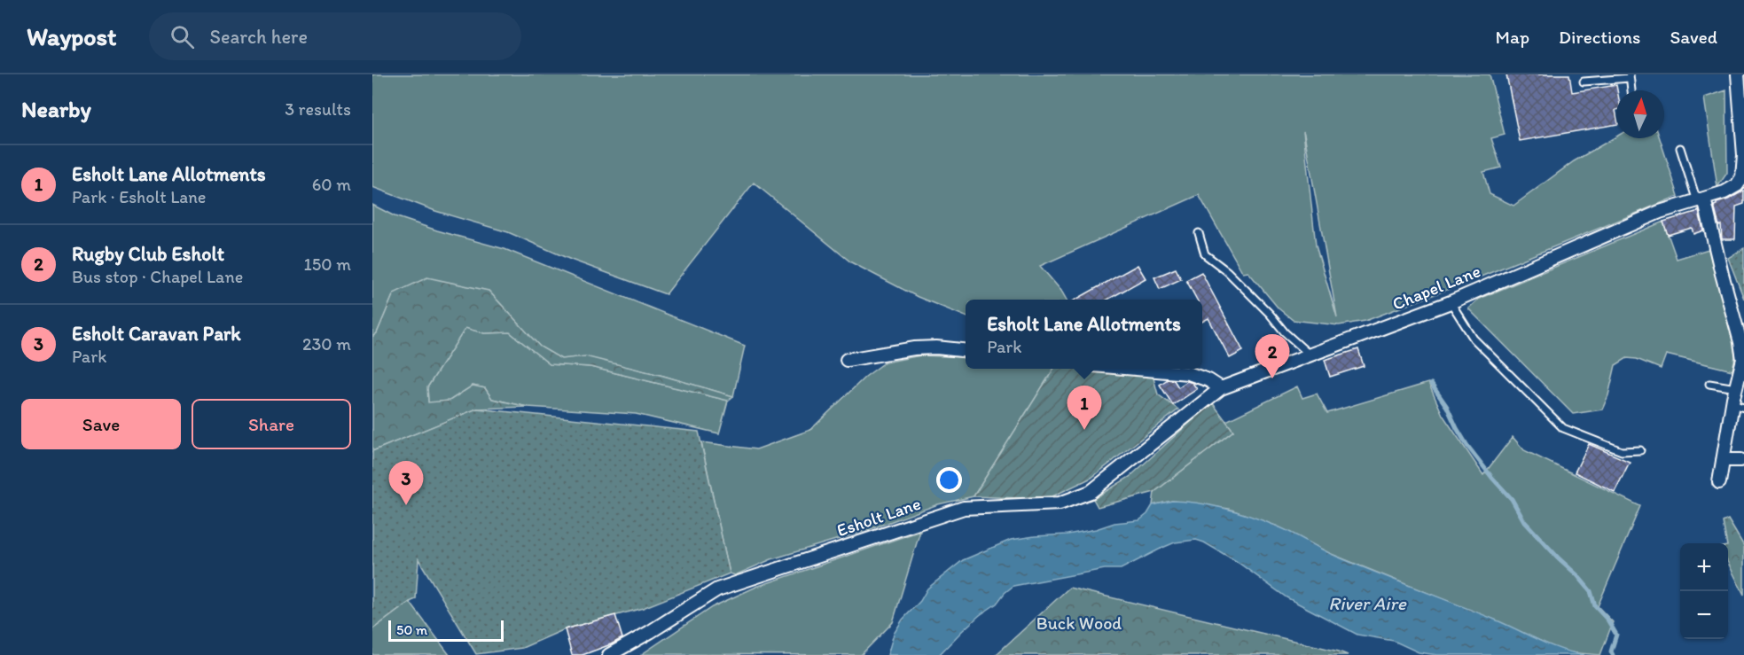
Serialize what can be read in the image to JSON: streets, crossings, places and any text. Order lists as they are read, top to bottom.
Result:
{
  "streets": {
    "street": ["Chapel Lane", "Esholt Lane"]
  },
  "crossings": [
    ["Chapel Lane", "Esholt Lane"]
  ],
  "water": ["River Aire"],
  "parks": ["Buck Wood"],
  "scale_bar": "50 m",
  "north": "top",
  "page": {
    "header": "Waypost",
    "search": "Search here",
    "nav": ["Map", "Directions", "Saved"],
    "heading": ["Nearby", "3 results"],
    "list": [
      {
        "mark": "1",
        "name": "Esholt Lane Allotments",
        "note": "Park · Esholt Lane",
        "value": "60 m"
      },
      {
        "mark": "2",
        "name": "Rugby Club Esholt",
        "note": "Bus stop · Chapel Lane",
        "value": "150 m"
      },
      {
        "mark": "3",
        "name": "Esholt Caravan Park",
        "note": "Park",
        "value": "230 m"
      }
    ],
    "popup": ["Esholt Lane Allotments", "Park"],
    "pins": ["2", "1", "3"],
    "buttons": ["Save", "Share"],
    "map_buttons": ["+", "−"],
    "scale": "50 m"
  }
}
